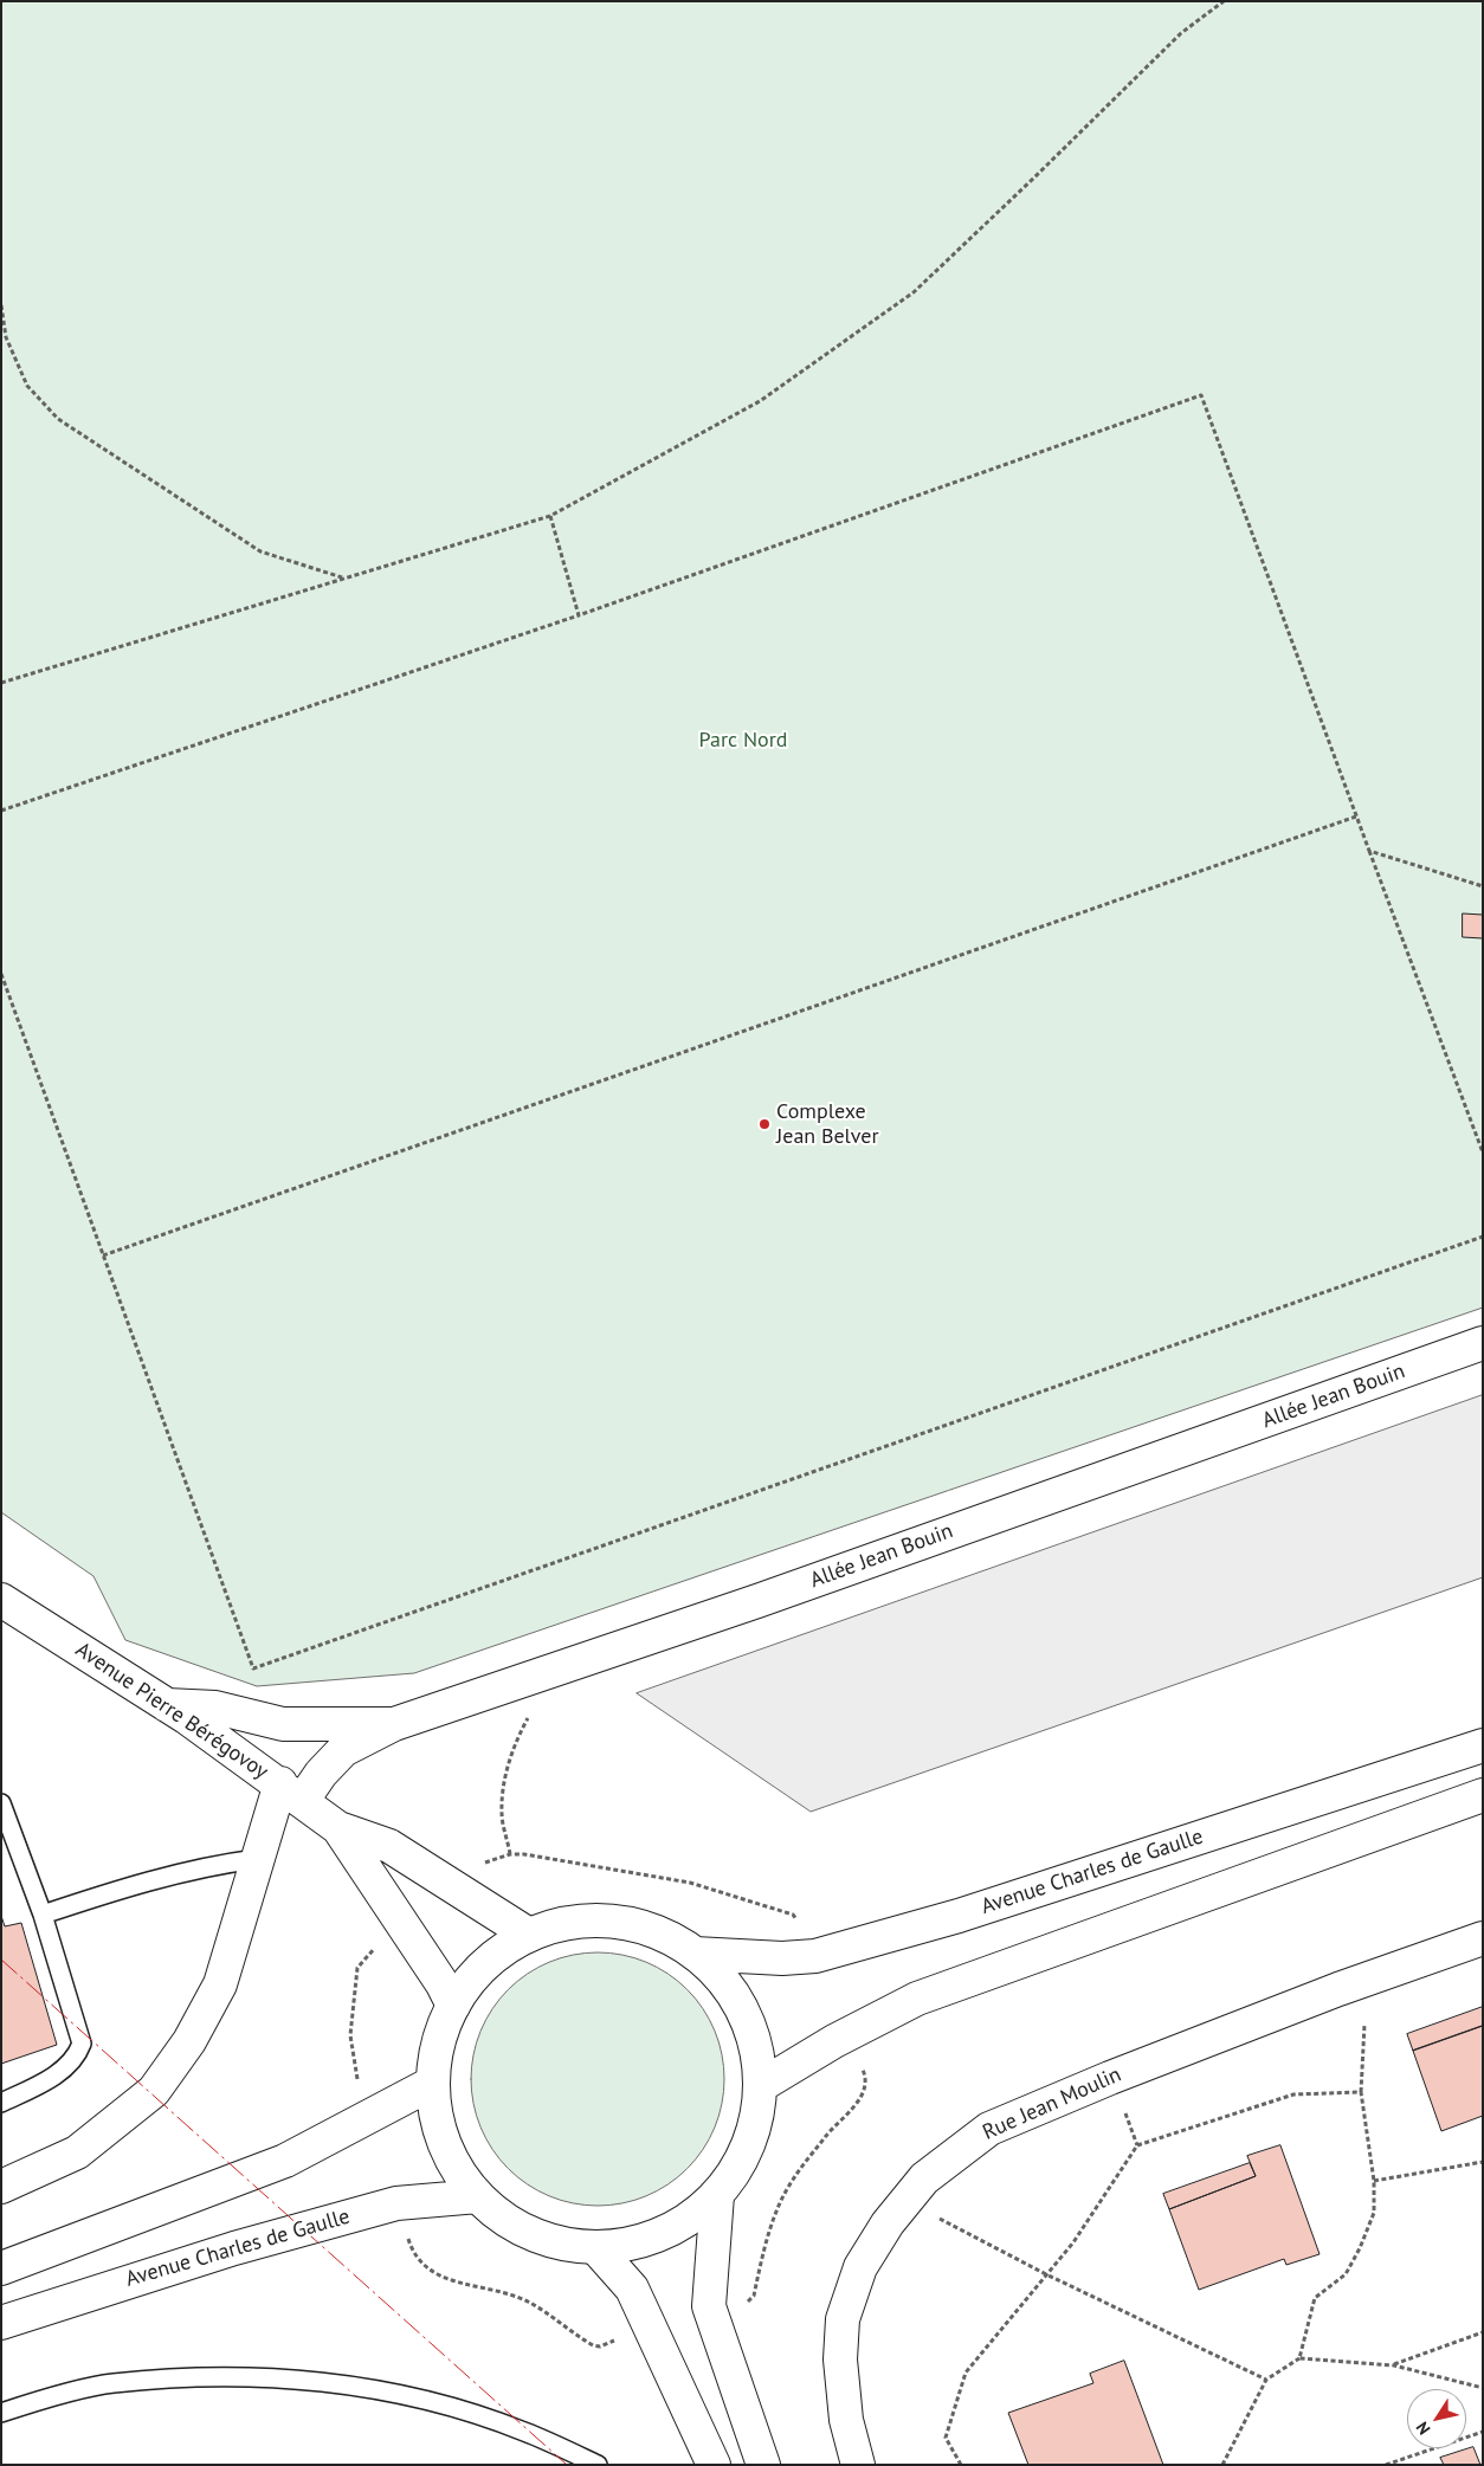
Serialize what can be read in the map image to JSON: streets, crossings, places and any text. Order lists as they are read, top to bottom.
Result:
{
  "streets": {
    "main road": [
      "Allée Jean Bouin",
      "Avenue Pierre Bérégovoy",
      "Avenue Charles de Gaulle",
      "Rue Jean Moulin"
    ]
  },
  "crossings": [
    ["Allée Jean Bouin", "Avenue Pierre Bérégovoy"]
  ],
  "parks": ["Parc Nord"],
  "places": ["Complexe Jean Belver"],
  "north": "bottom left"
}
